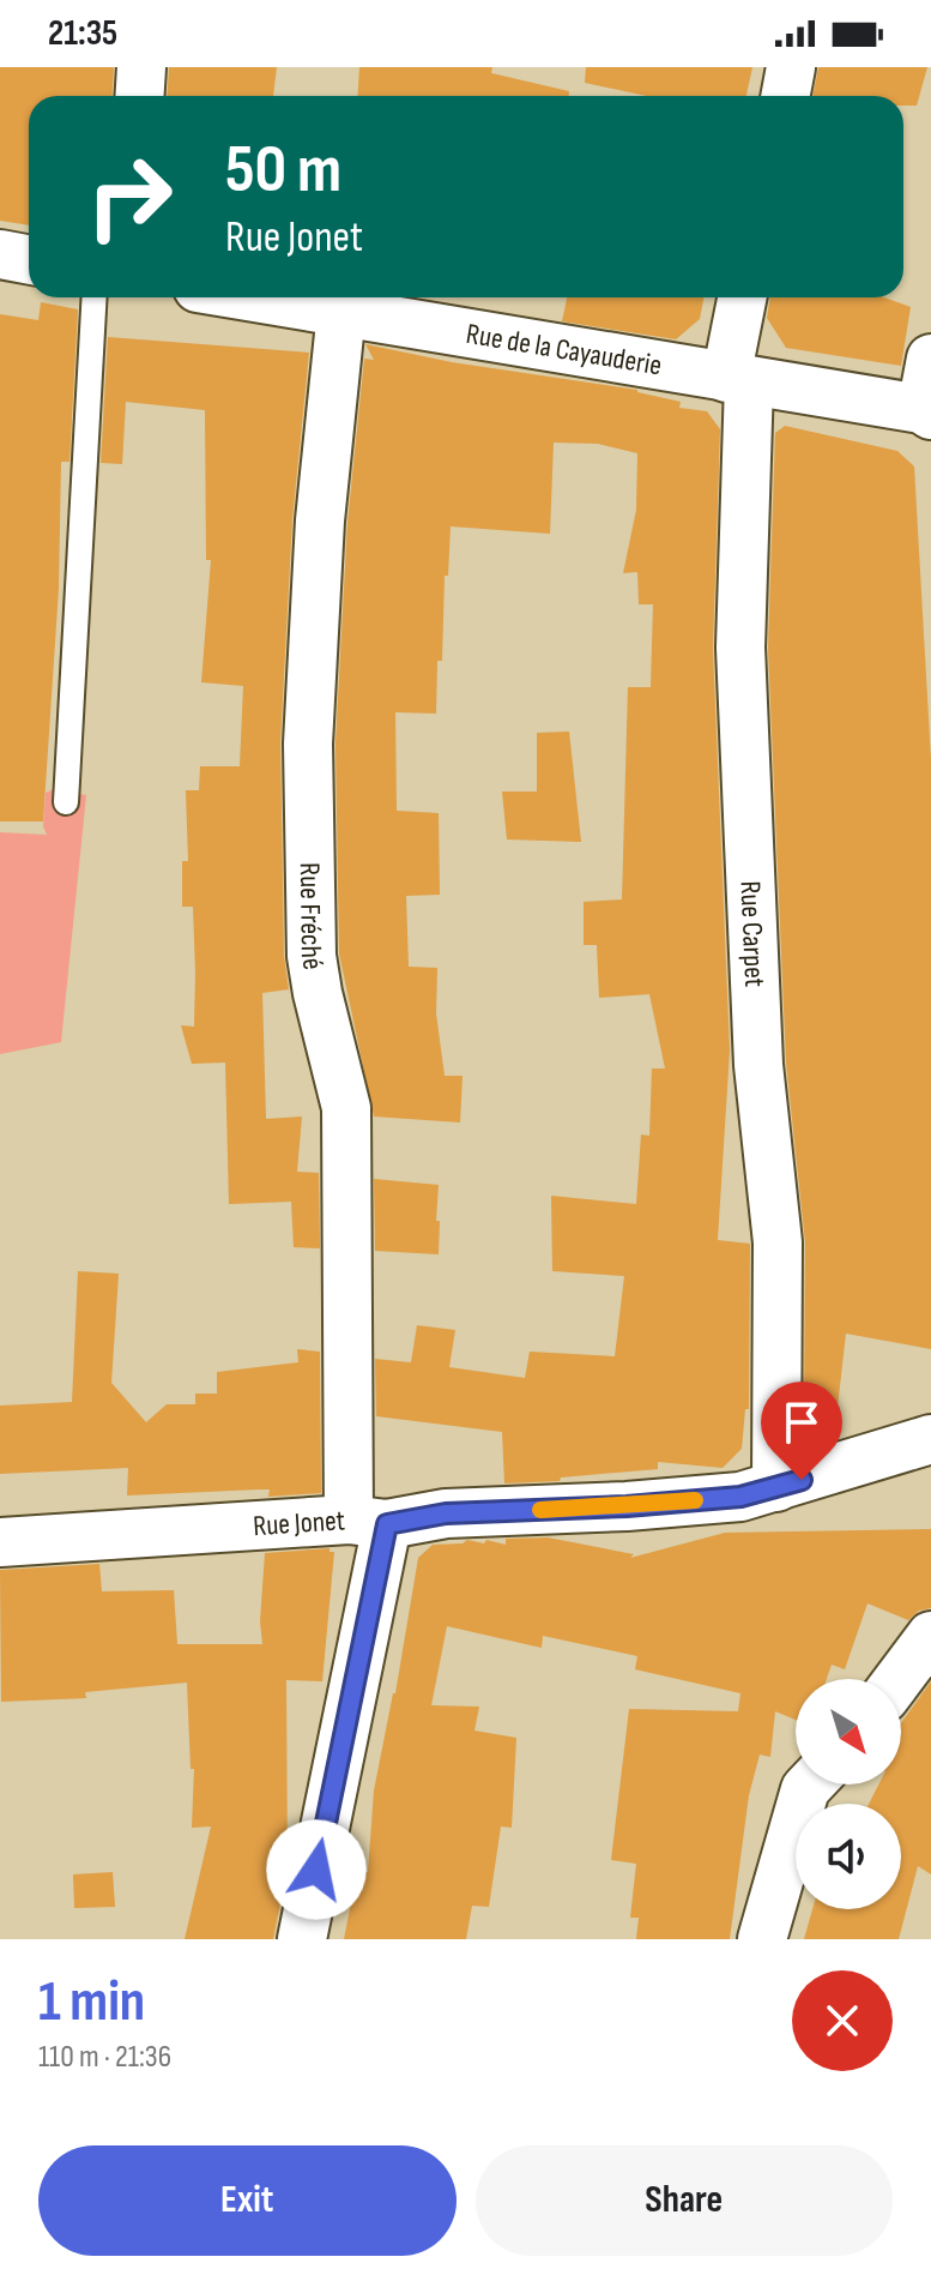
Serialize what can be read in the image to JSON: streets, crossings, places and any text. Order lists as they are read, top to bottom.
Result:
{
  "streets": {
    "street": [
      "Rue de la Cayauderie",
      "Rue Fréché",
      "Rue Carpet",
      "Rue Jonet"
    ]
  },
  "crossings": [
    ["Rue de la Cayauderie", "Rue Fréché"],
    ["Rue de la Cayauderie", "Rue Carpet"],
    ["Rue Fréché", "Rue Jonet"],
    ["Rue Carpet", "Rue Jonet"]
  ],
  "north": "bottom right",
  "page": {
    "status": "21:35",
    "turn": ["50 m", "Rue Jonet"],
    "heading": ["1 min", "110 m · 21:36"],
    "buttons": ["Exit", "Share"]
  }
}
